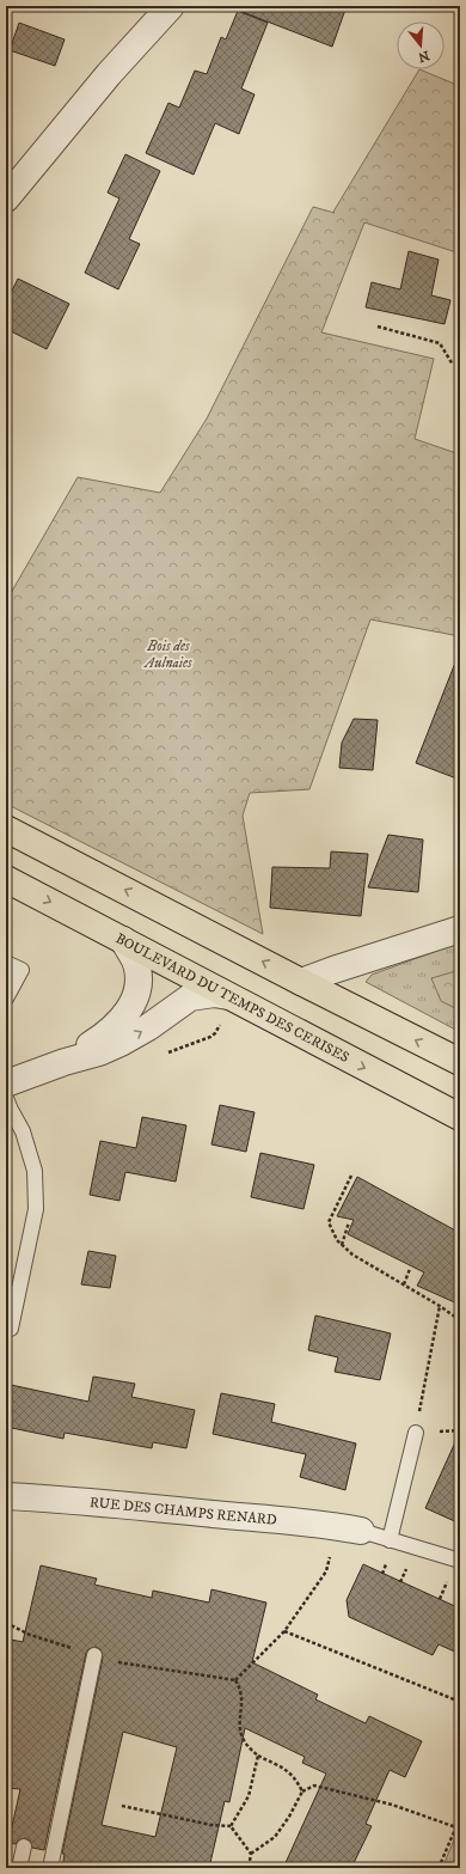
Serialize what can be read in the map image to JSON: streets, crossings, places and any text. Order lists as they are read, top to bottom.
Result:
{
  "streets": {
    "main road": ["BOULEVARD DU TEMPS DES CERISES"],
    "street": ["RUE DES CHAMPS RENARD"]
  },
  "parks": ["Bois des Aulnaies"],
  "north": "bottom"
}
